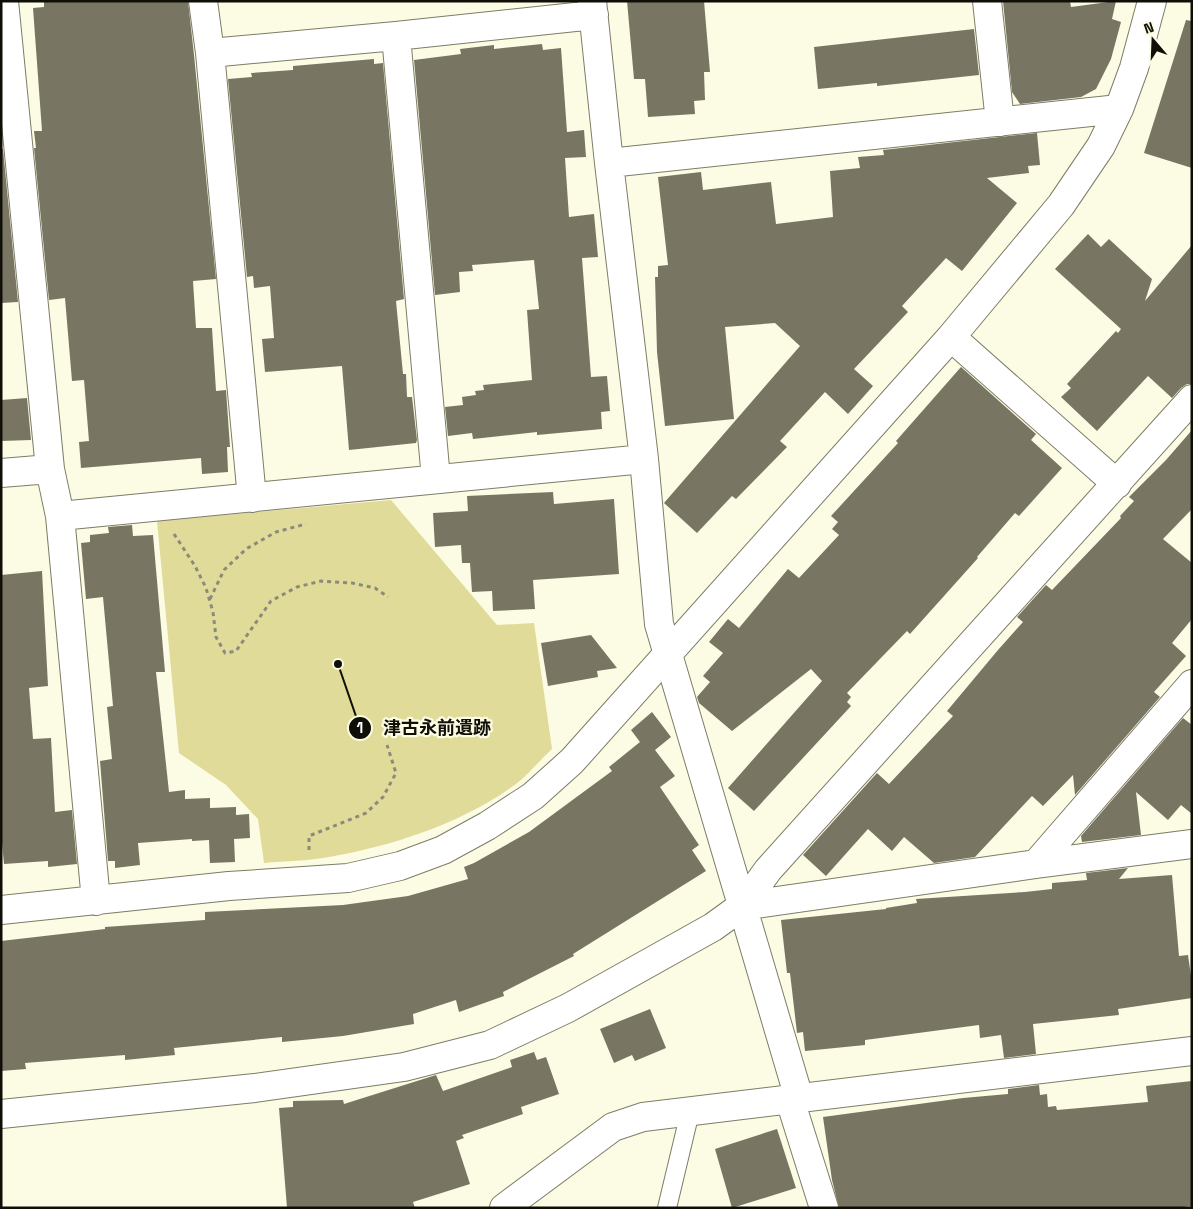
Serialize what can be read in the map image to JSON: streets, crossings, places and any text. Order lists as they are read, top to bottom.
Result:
{
  "places": ["津古永前遺跡"],
  "north": "top"
}
